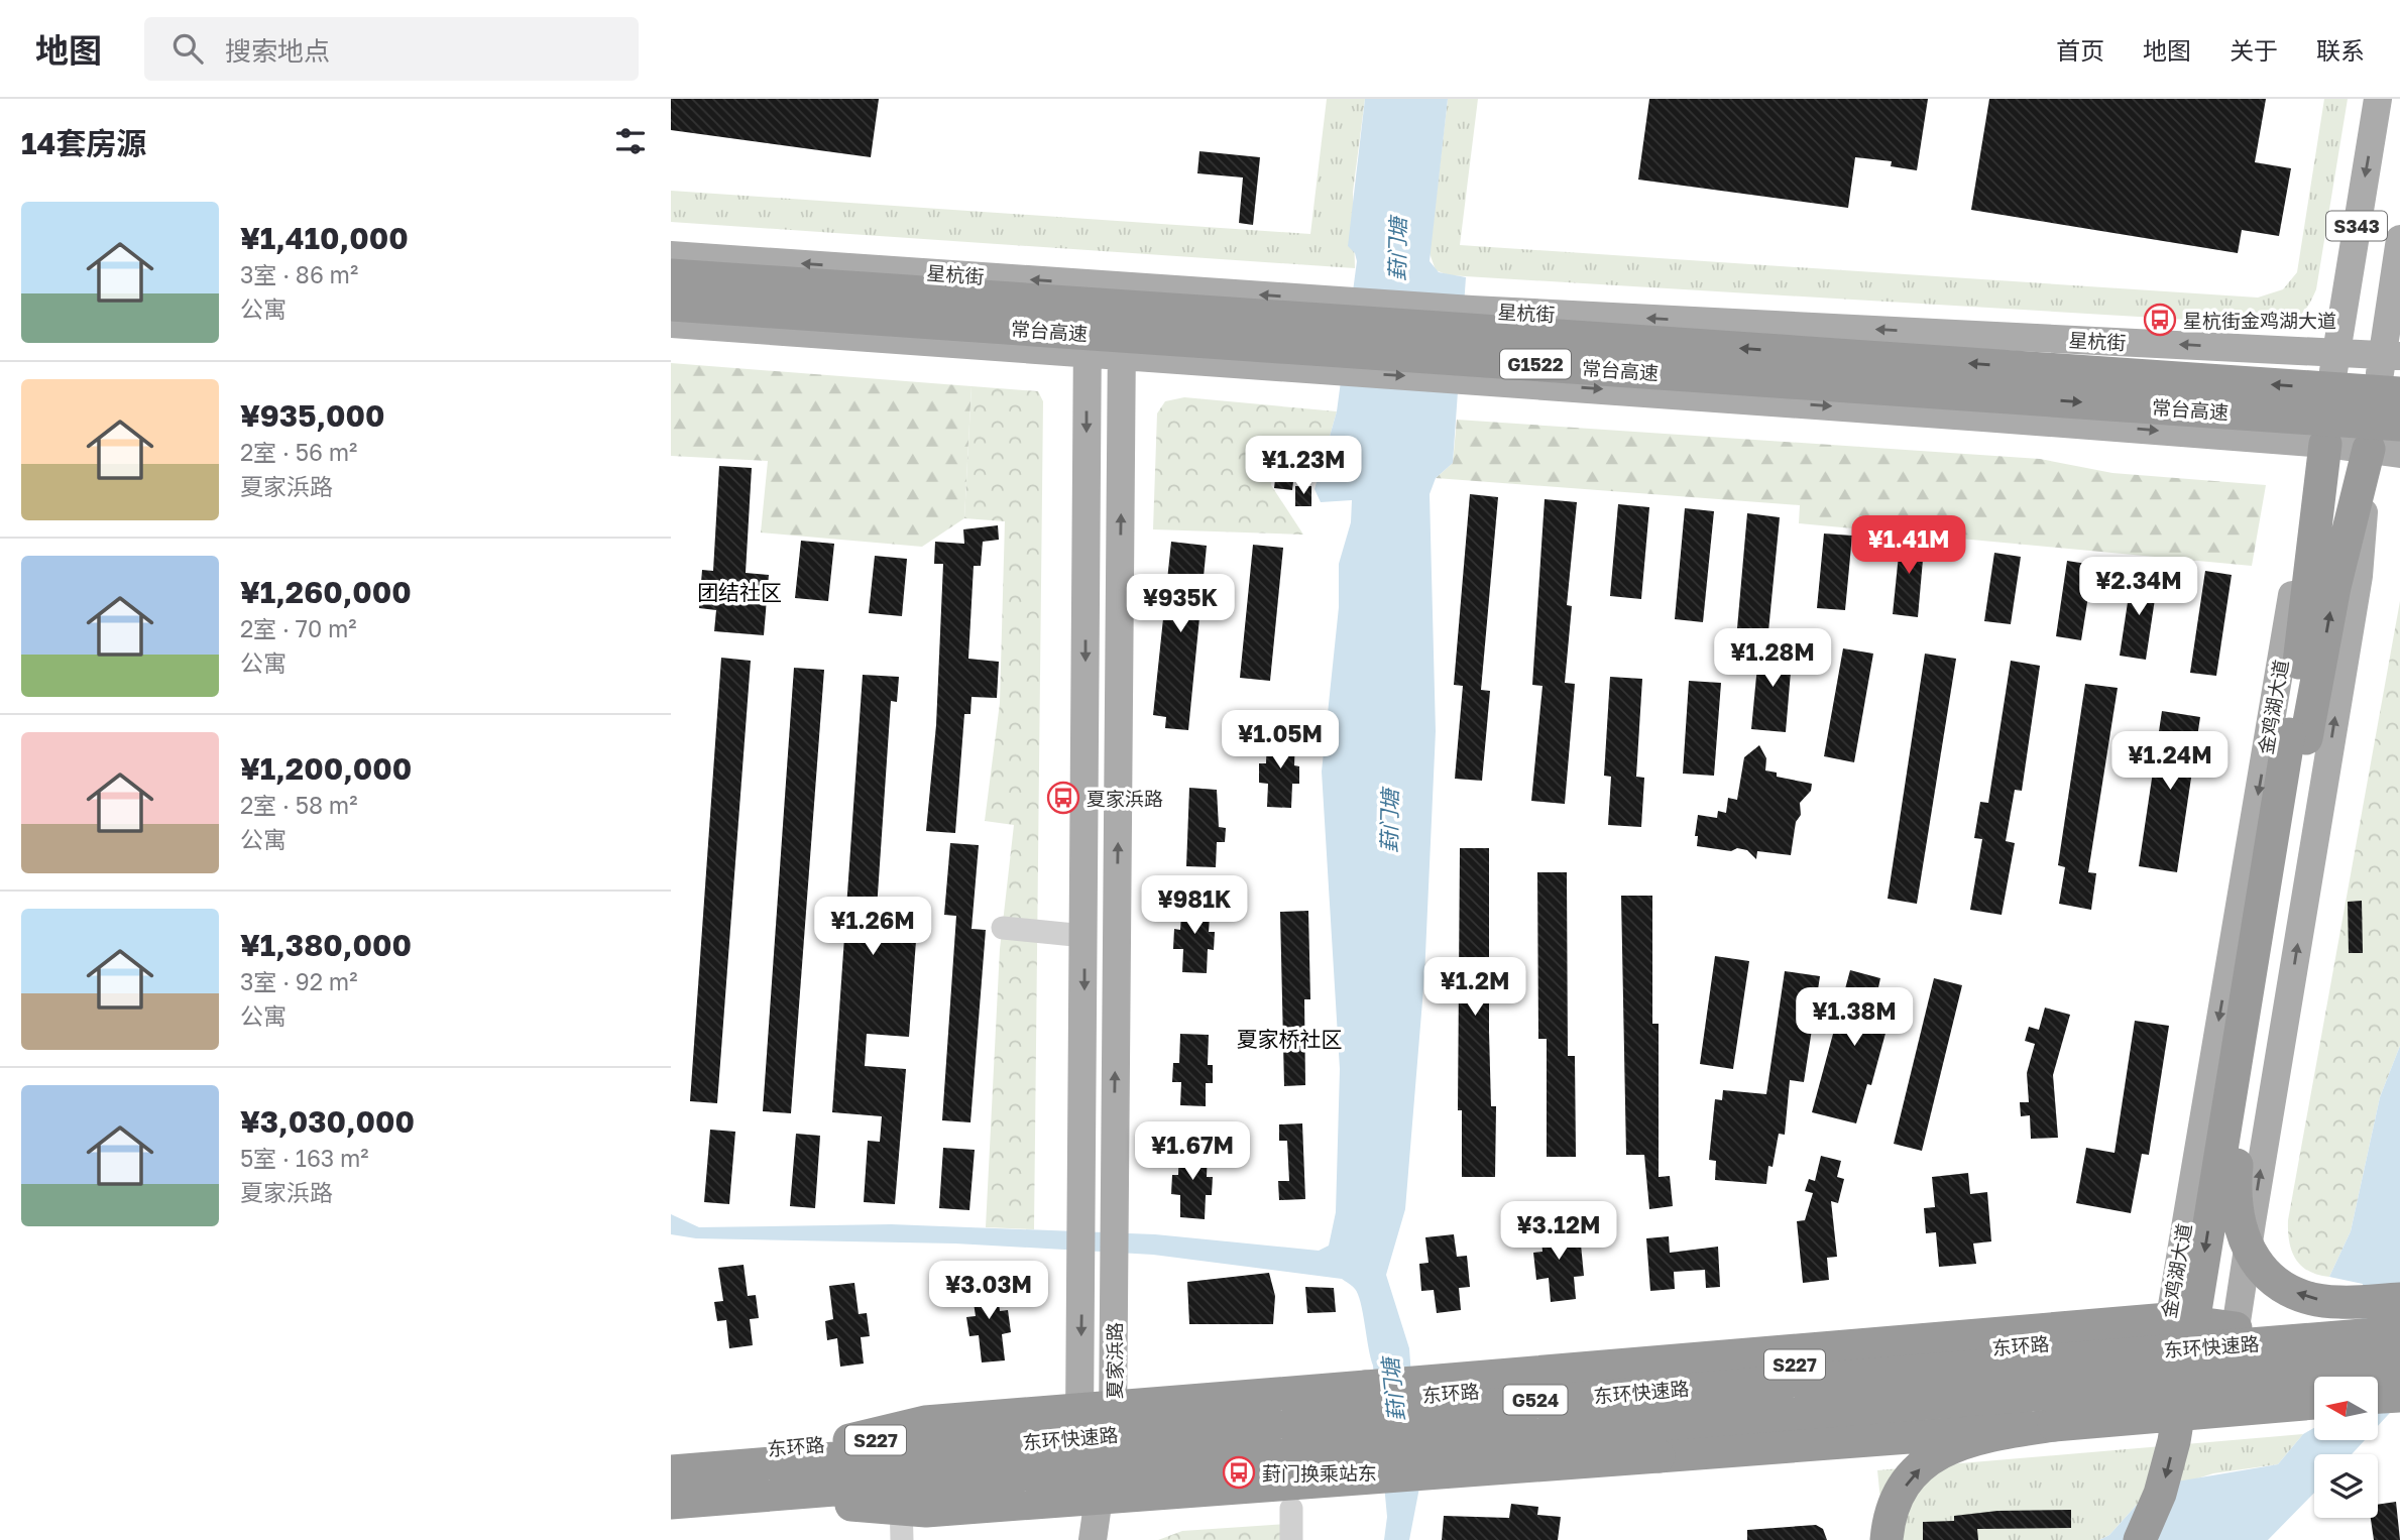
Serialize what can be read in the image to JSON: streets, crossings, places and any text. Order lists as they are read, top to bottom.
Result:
{
  "streets": {
    "highway": [
      "常台高速",
      "G1522",
      "东环快速路",
      "G524"
    ],
    "main road": [
      "S343",
      "星杭街",
      "金鸡湖大道",
      "东环路",
      "夏家浜路",
      "S227"
    ]
  },
  "crossings": [
    ["S343", "星杭街"],
    ["星杭街", "金鸡湖大道"],
    ["星杭街", "夏家浜路"],
    ["金鸡湖大道", "东环路"],
    ["东环路", "夏家浜路"]
  ],
  "districts": ["团结社区", "夏家桥社区"],
  "water": ["葑门塘"],
  "places": {
    "bus stop": ["星杭街金鸡湖大道", "夏家浜路", "葑门换乘站东"]
  },
  "north": "left",
  "page": {
    "header": "地图",
    "search": "搜索地点",
    "nav": [
      "首页",
      "地图",
      "关于",
      "联系"
    ],
    "heading": "14套房源",
    "list": [
      {
        "name": "¥1,410,000",
        "note": "3室 · 86 m² · 公寓"
      },
      {
        "name": "¥935,000",
        "note": "2室 · 56 m² · 夏家浜路"
      },
      {
        "name": "¥1,260,000",
        "note": "2室 · 70 m² · 公寓"
      },
      {
        "name": "¥1,200,000",
        "note": "2室 · 58 m² · 公寓"
      },
      {
        "name": "¥1,380,000",
        "note": "3室 · 92 m² · 公寓"
      },
      {
        "name": "¥3,030,000",
        "note": "5室 · 163 m² · 夏家浜路"
      }
    ],
    "price": [
      "¥1.23M",
      "¥1.41M",
      "¥2.34M",
      "¥935K",
      "¥1.28M",
      "¥1.05M",
      "¥1.24M",
      "¥981K",
      "¥1.26M",
      "¥1.2M",
      "¥1.38M",
      "¥1.67M",
      "¥3.12M",
      "¥3.03M"
    ]
  }
}
